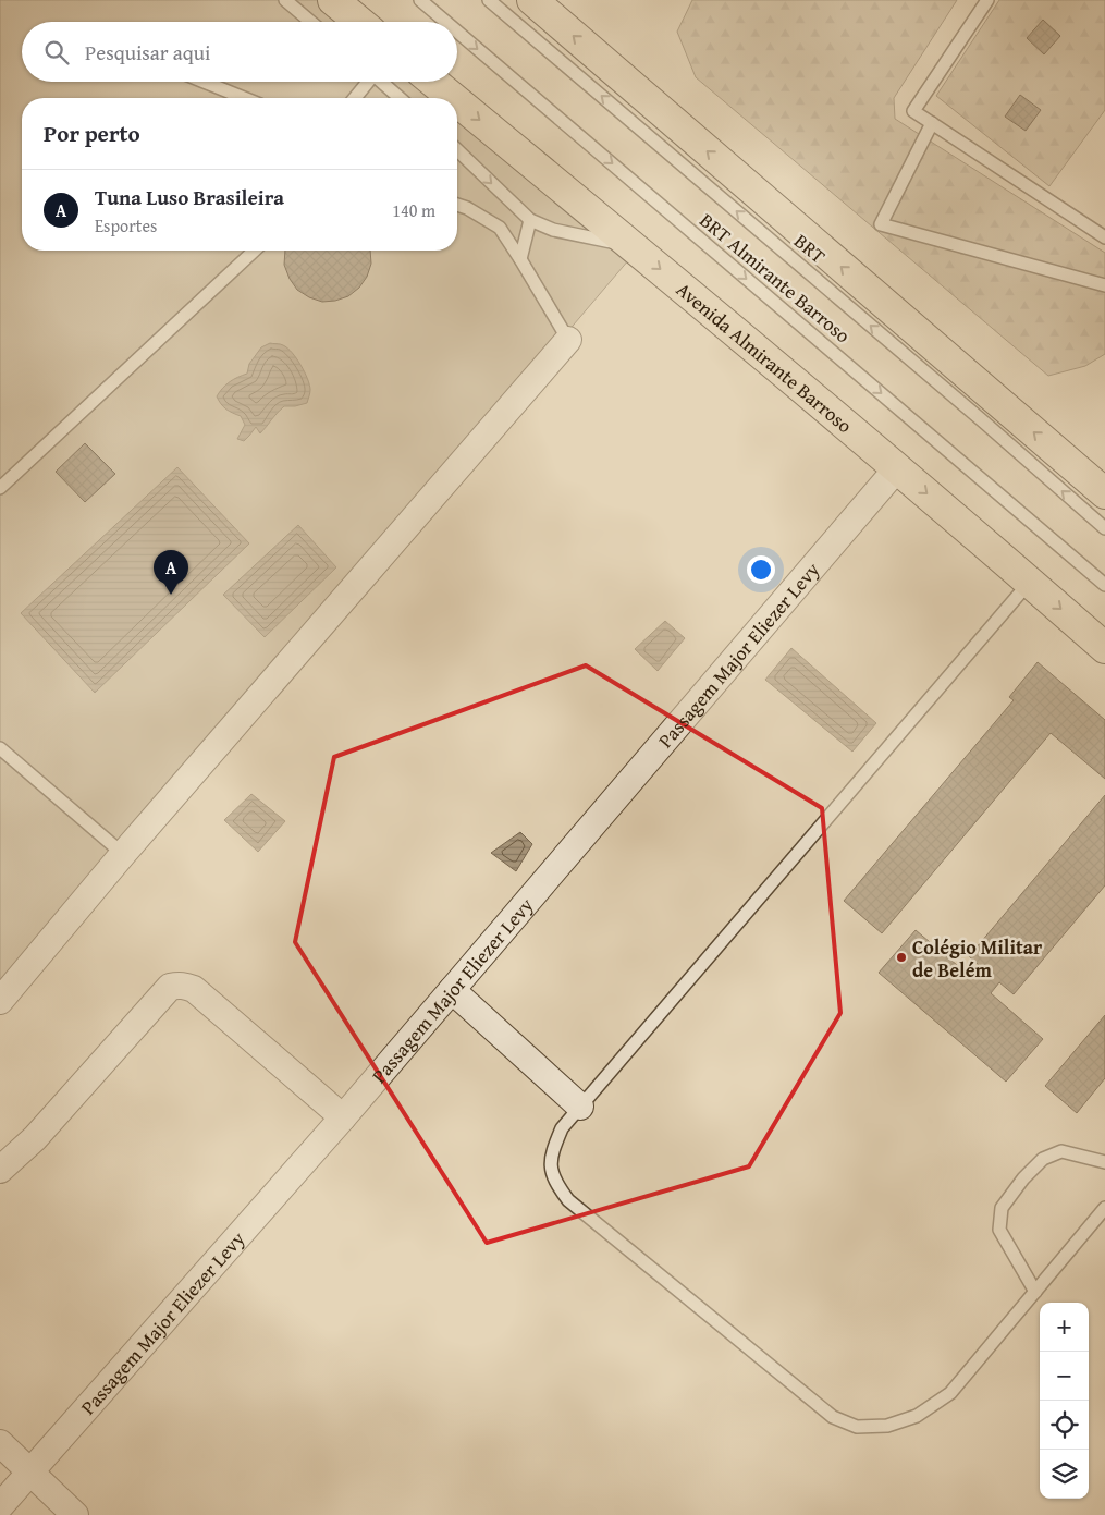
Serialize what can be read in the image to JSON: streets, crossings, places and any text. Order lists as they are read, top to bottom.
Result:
{
  "streets": {
    "highway": ["Avenida Almirante Barroso"],
    "street": ["Passagem Major Eliezer Levy"],
    "lane": ["BRT", "BRT Almirante Barroso"]
  },
  "crossings": [
    ["Avenida Almirante Barroso", "Passagem Major Eliezer Levy"]
  ],
  "one_way": ["BRT", "BRT Almirante Barroso"],
  "places": ["Colégio Militar de Belém"],
  "page": {
    "search": "Pesquisar aqui",
    "heading": "Por perto",
    "list": [
      {
        "mark": "A",
        "name": "Tuna Luso Brasileira",
        "note": "Esportes",
        "value": "140 m"
      }
    ],
    "pins": "A",
    "map_buttons": ["+", "−"]
  }
}
